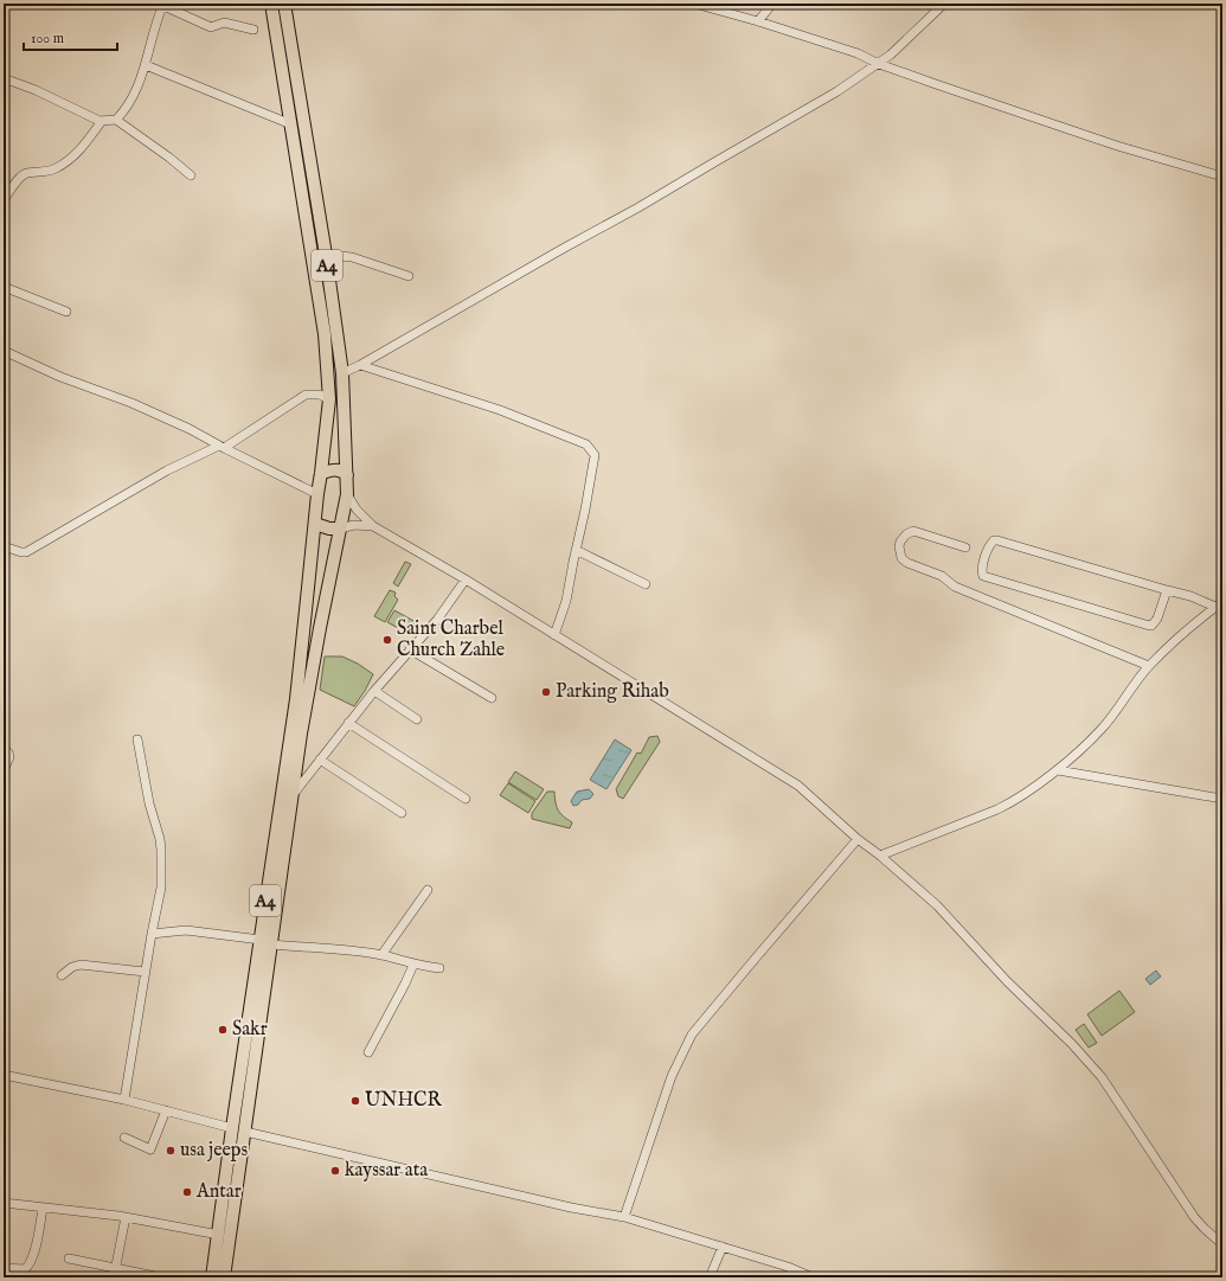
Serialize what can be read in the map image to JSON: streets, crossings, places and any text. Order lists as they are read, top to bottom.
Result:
{
  "streets": {
    "highway": ["A4"]
  },
  "places": [
    "Saint Charbel Church Zahle",
    "Parking Rihab",
    "Sakr",
    "UNHCR",
    "usa jeeps",
    "kayssar ata",
    "Antar"
  ],
  "scale_bar": "100 m"
}
